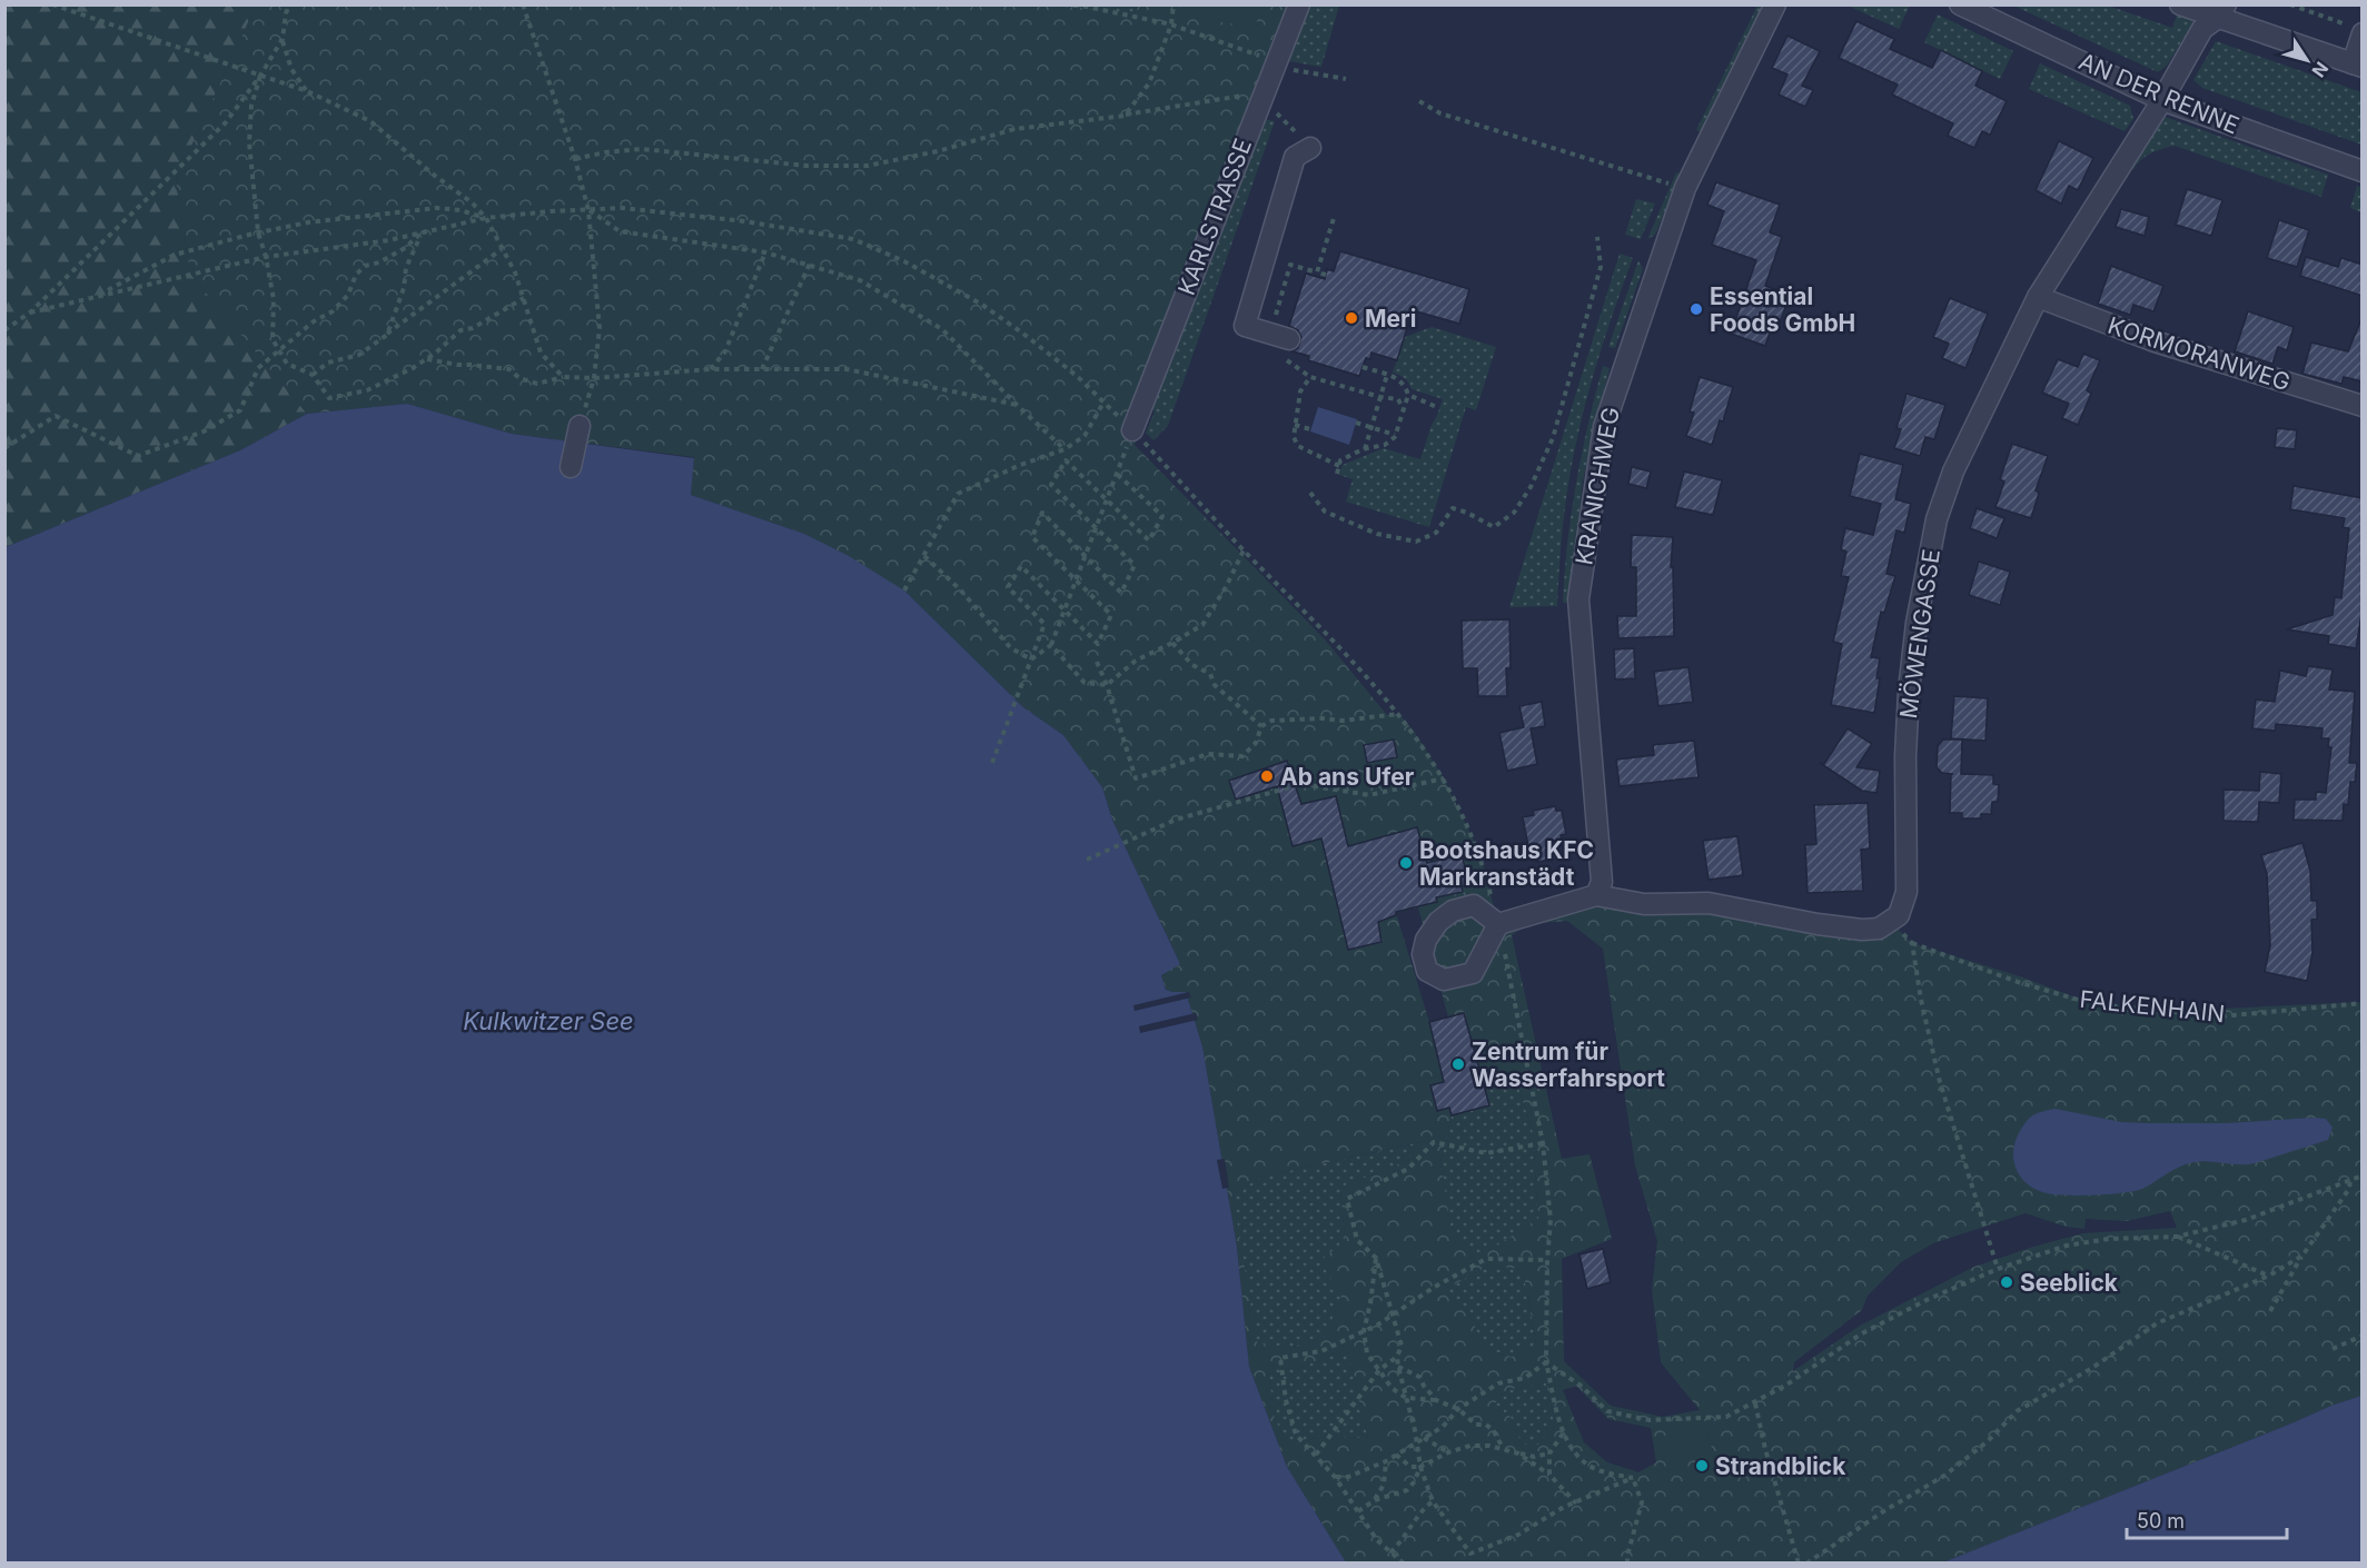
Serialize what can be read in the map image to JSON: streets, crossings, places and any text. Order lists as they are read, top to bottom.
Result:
{
  "streets": {
    "street": [
      "AN DER RENNE",
      "KARLSTRASSE",
      "KORMORANWEG",
      "KRANICHWEG",
      "MÖWENGASSE"
    ],
    "path": ["FALKENHAIN"]
  },
  "crossings": [
    ["AN DER RENNE", "MÖWENGASSE"],
    ["KORMORANWEG", "MÖWENGASSE"]
  ],
  "water": ["Kulkwitzer See"],
  "places": [
    "Essential Foods GmbH",
    "Meri",
    "Ab ans Ufer",
    "Bootshaus KFC Markranstädt",
    "Zentrum für Wasserfahrsport",
    "Seeblick",
    "Strandblick"
  ],
  "scale_bar": "50 m",
  "north": "bottom right"
}
